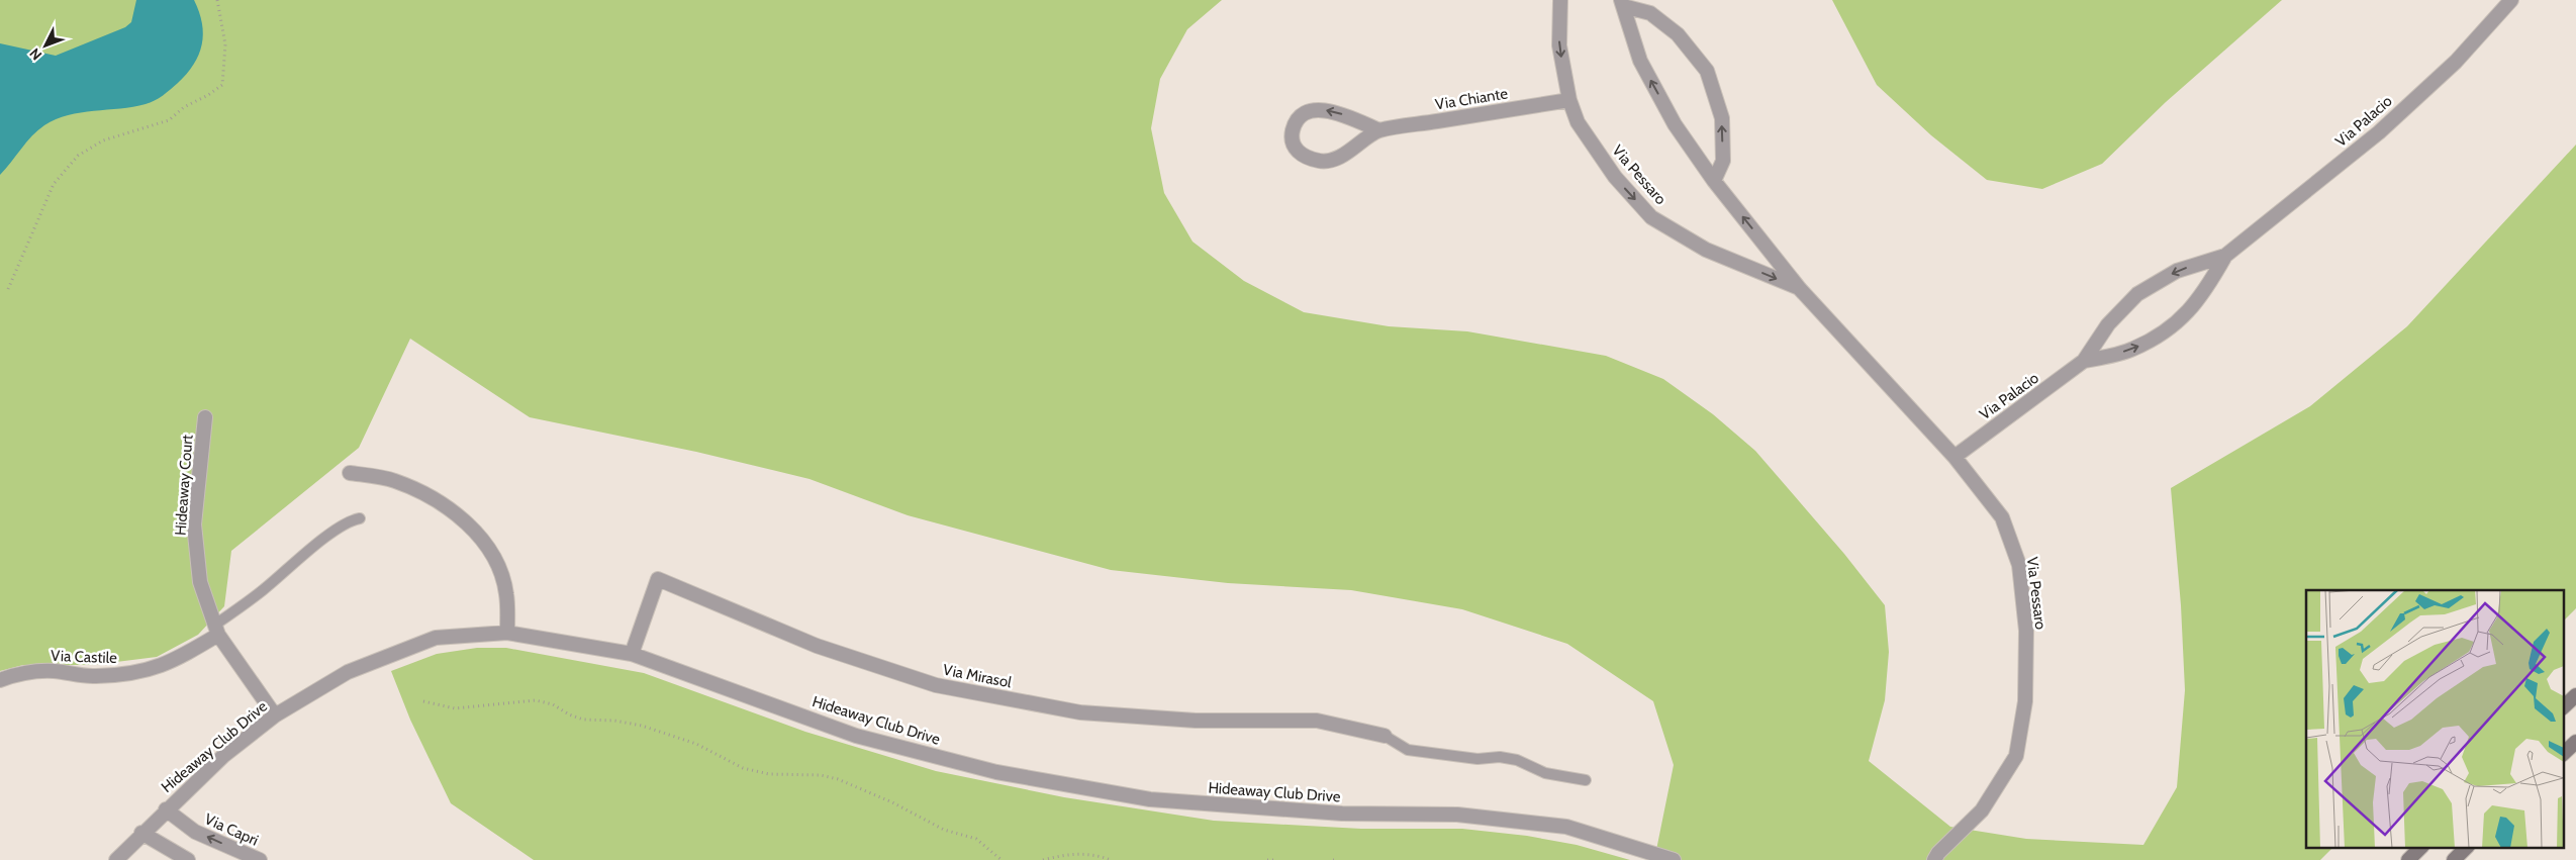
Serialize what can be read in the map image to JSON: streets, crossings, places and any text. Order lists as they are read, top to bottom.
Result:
{
  "streets": {
    "street": [
      "Via Chiante",
      "Via Palacio",
      "Via Pessaro",
      "Hideaway Court",
      "Via Castile",
      "Via Mirasol",
      "Hideaway Club Drive",
      "Via Capri"
    ]
  },
  "crossings": [
    ["Via Chiante", "Via Pessaro"],
    ["Via Palacio", "Via Pessaro"],
    ["Hideaway Court", "Via Castile"],
    ["Hideaway Court", "Hideaway Club Drive"],
    ["Via Mirasol", "Hideaway Club Drive"],
    ["Hideaway Club Drive", "Via Capri"]
  ],
  "north": "bottom left"
}
